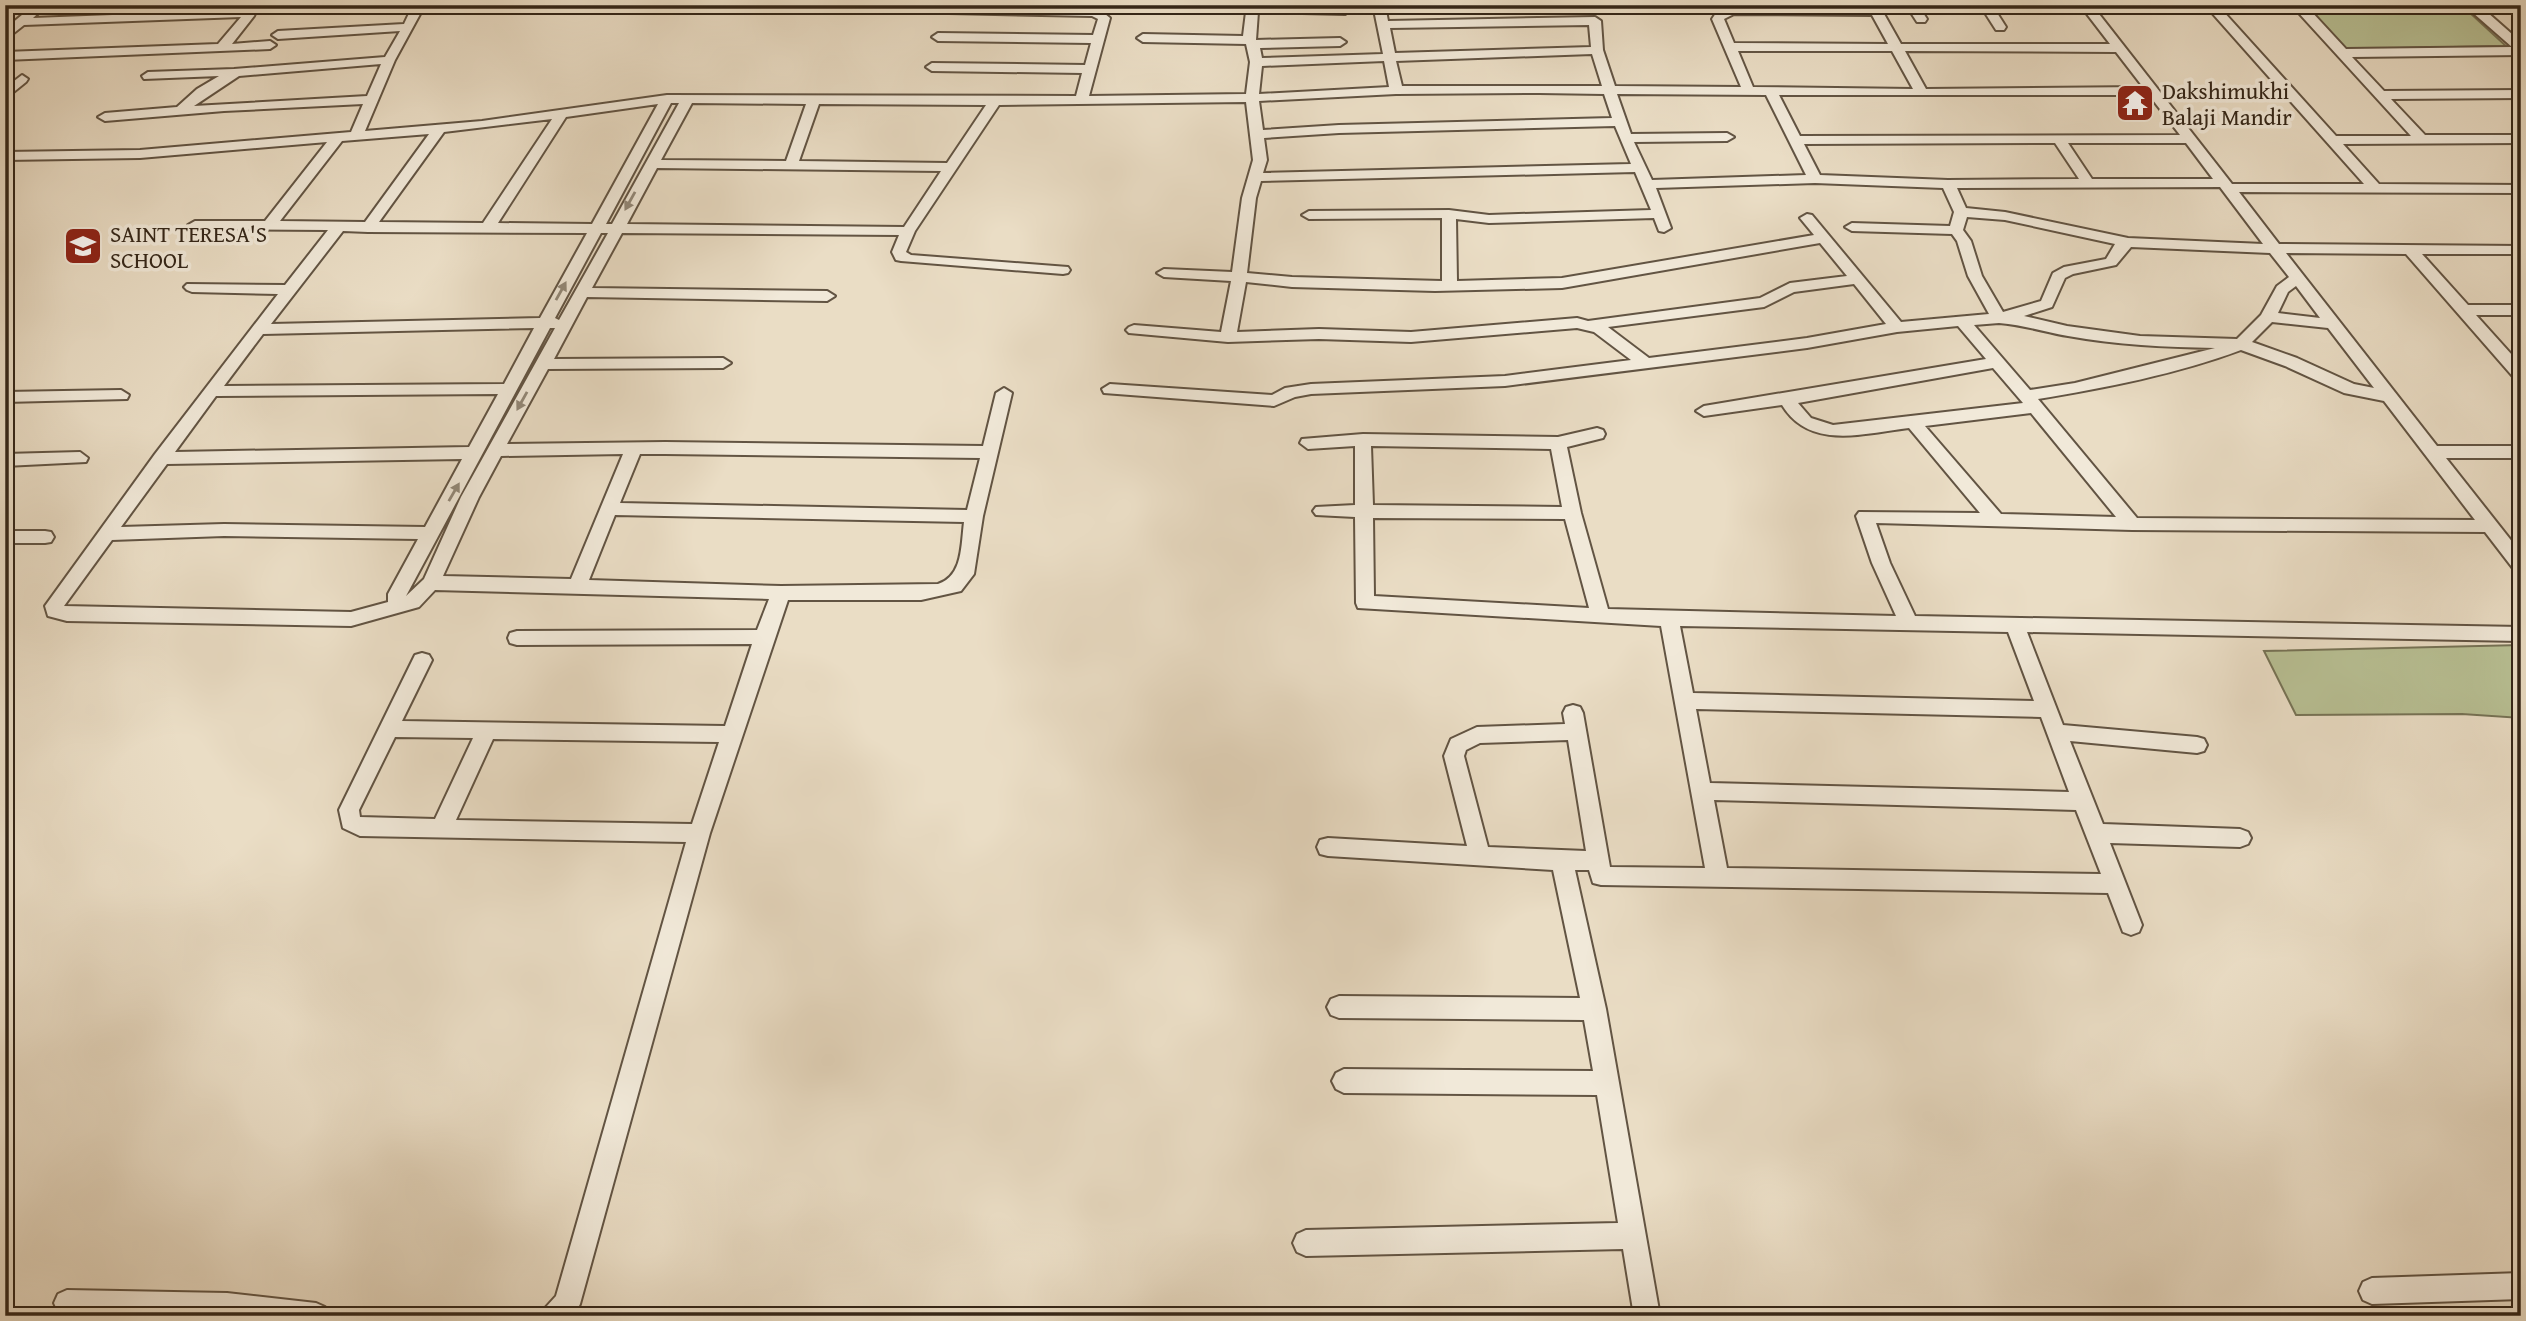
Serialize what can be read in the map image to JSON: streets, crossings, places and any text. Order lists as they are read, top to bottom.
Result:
{
  "places": {
    "temple": ["Dakshimukhi Balaji Mandir"],
    "school or university": ["SAINT TERESA'S SCHOOL"]
  }
}
